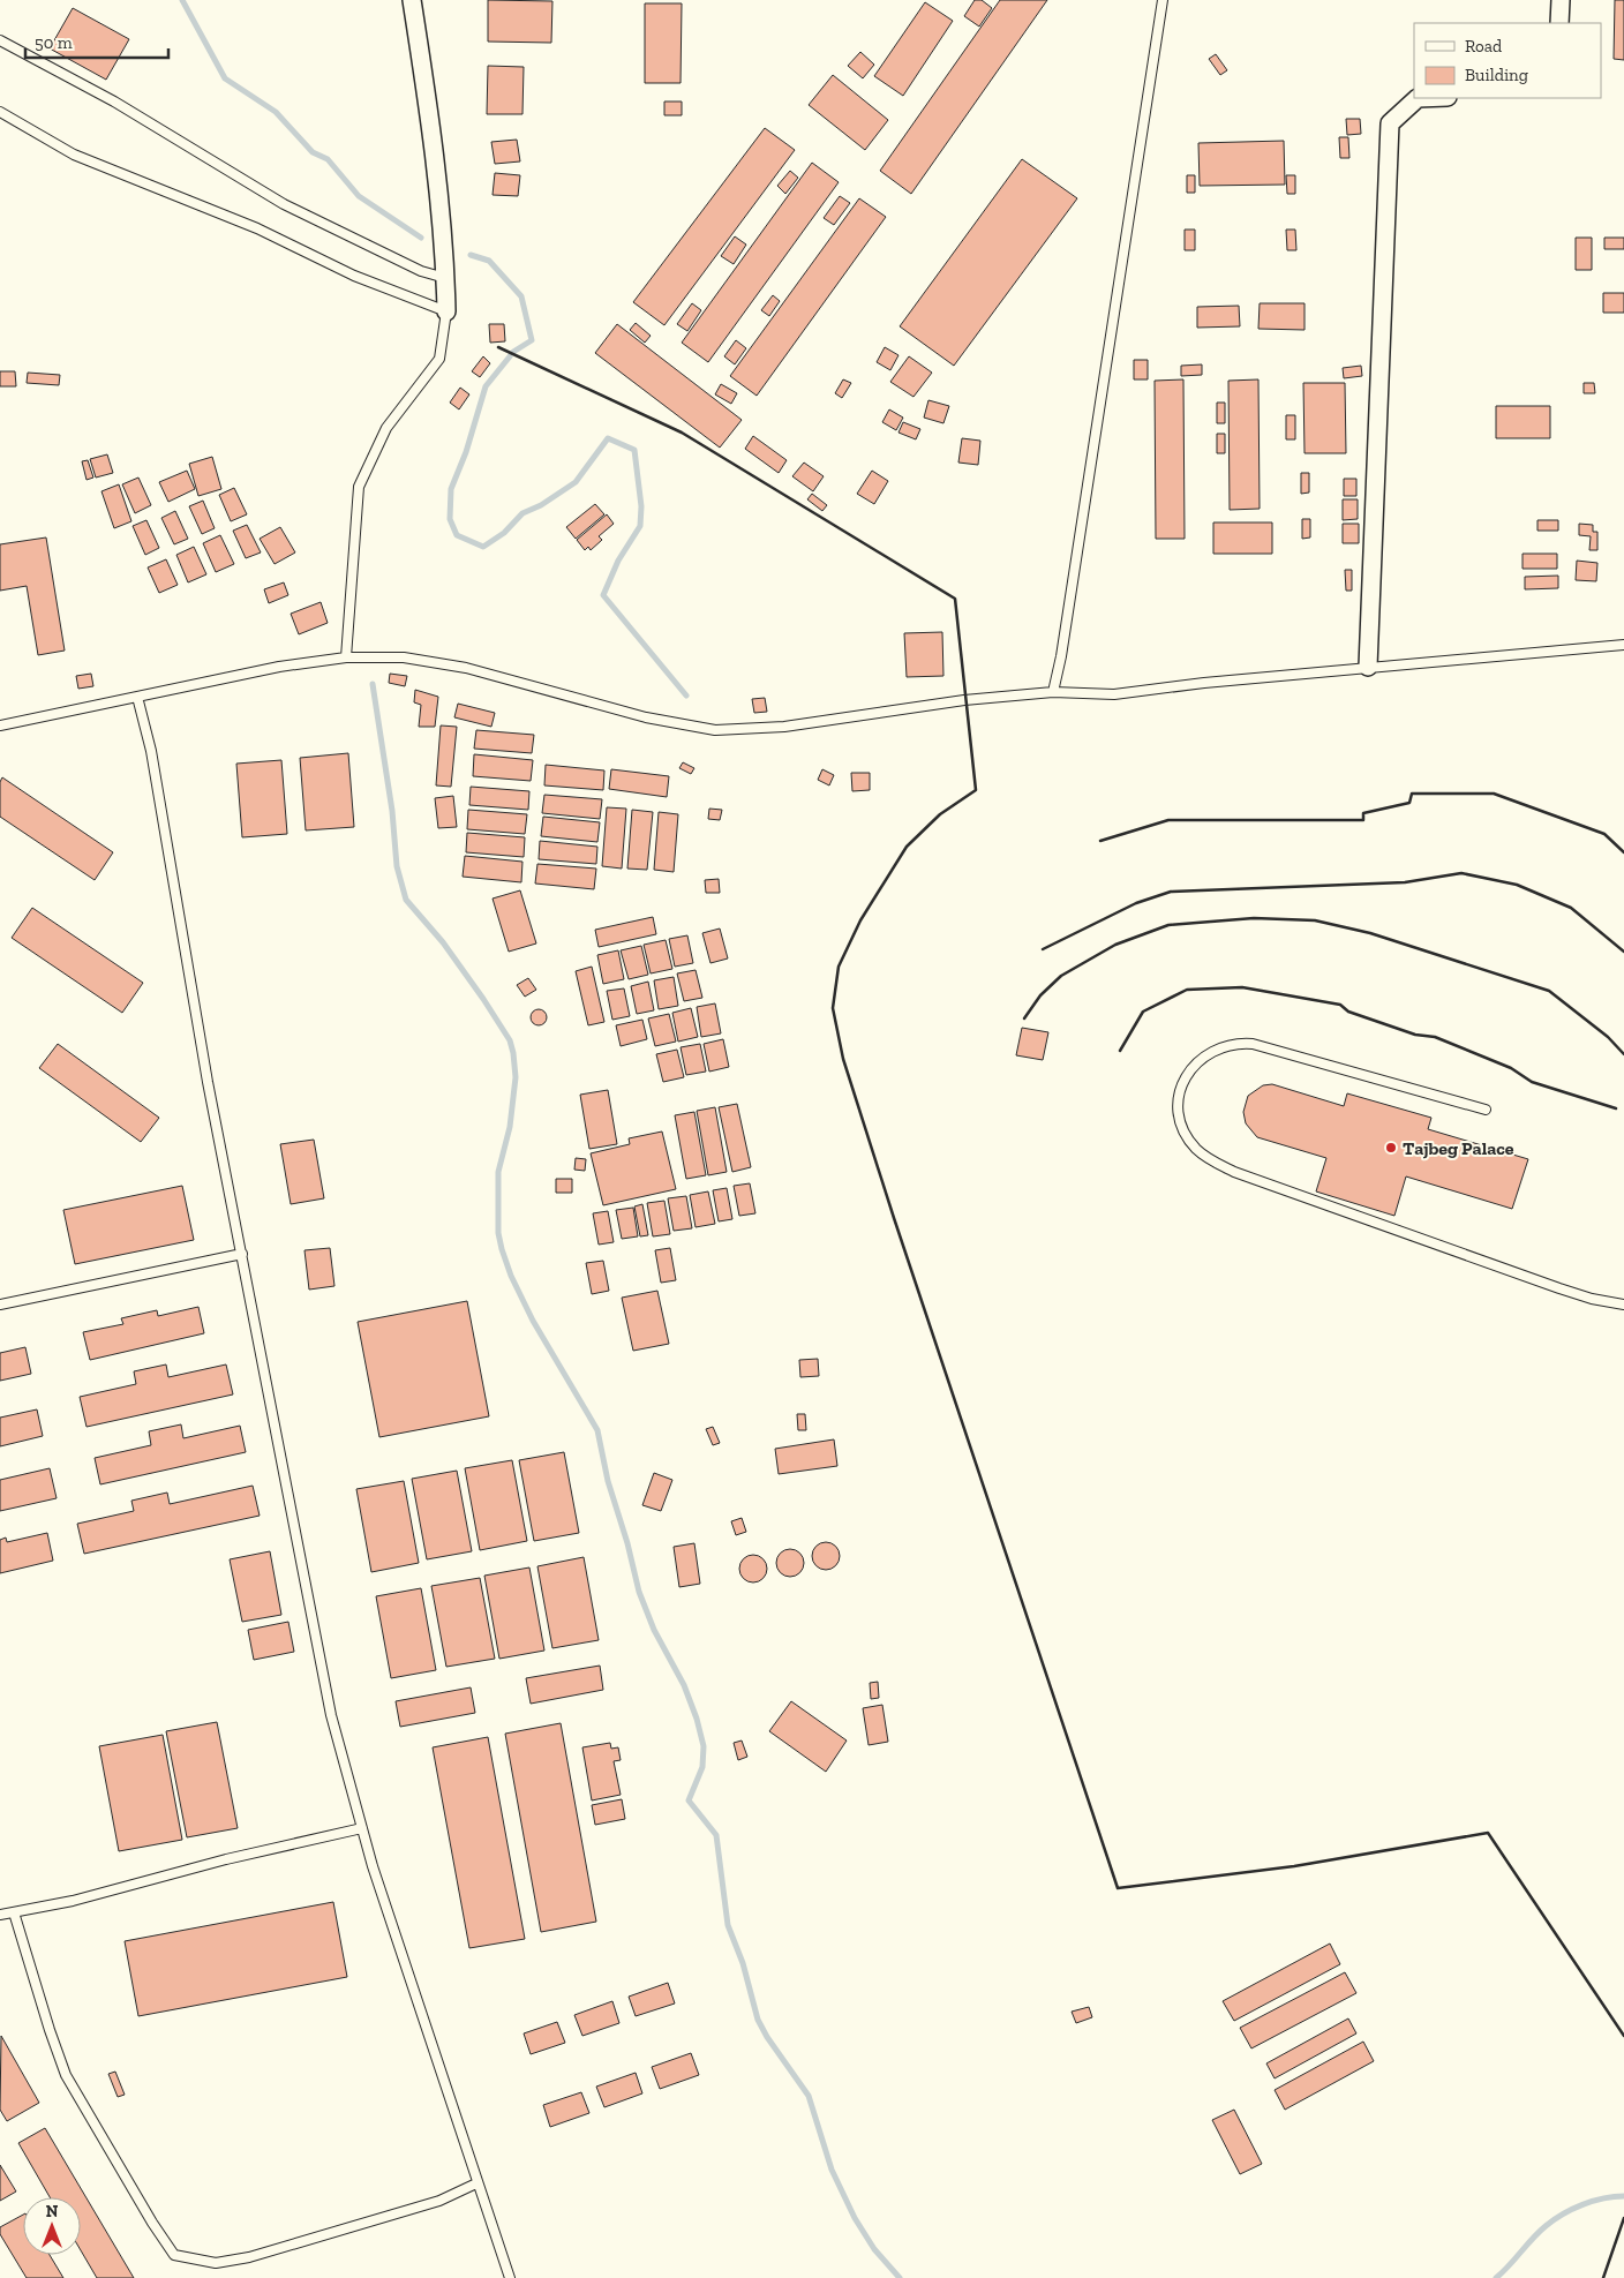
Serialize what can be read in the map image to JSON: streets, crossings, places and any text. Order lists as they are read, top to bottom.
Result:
{
  "places": ["Tajbeg Palace"],
  "legend": ["Road", "Building"],
  "scale_bar": "50 m",
  "north": "top"
}
